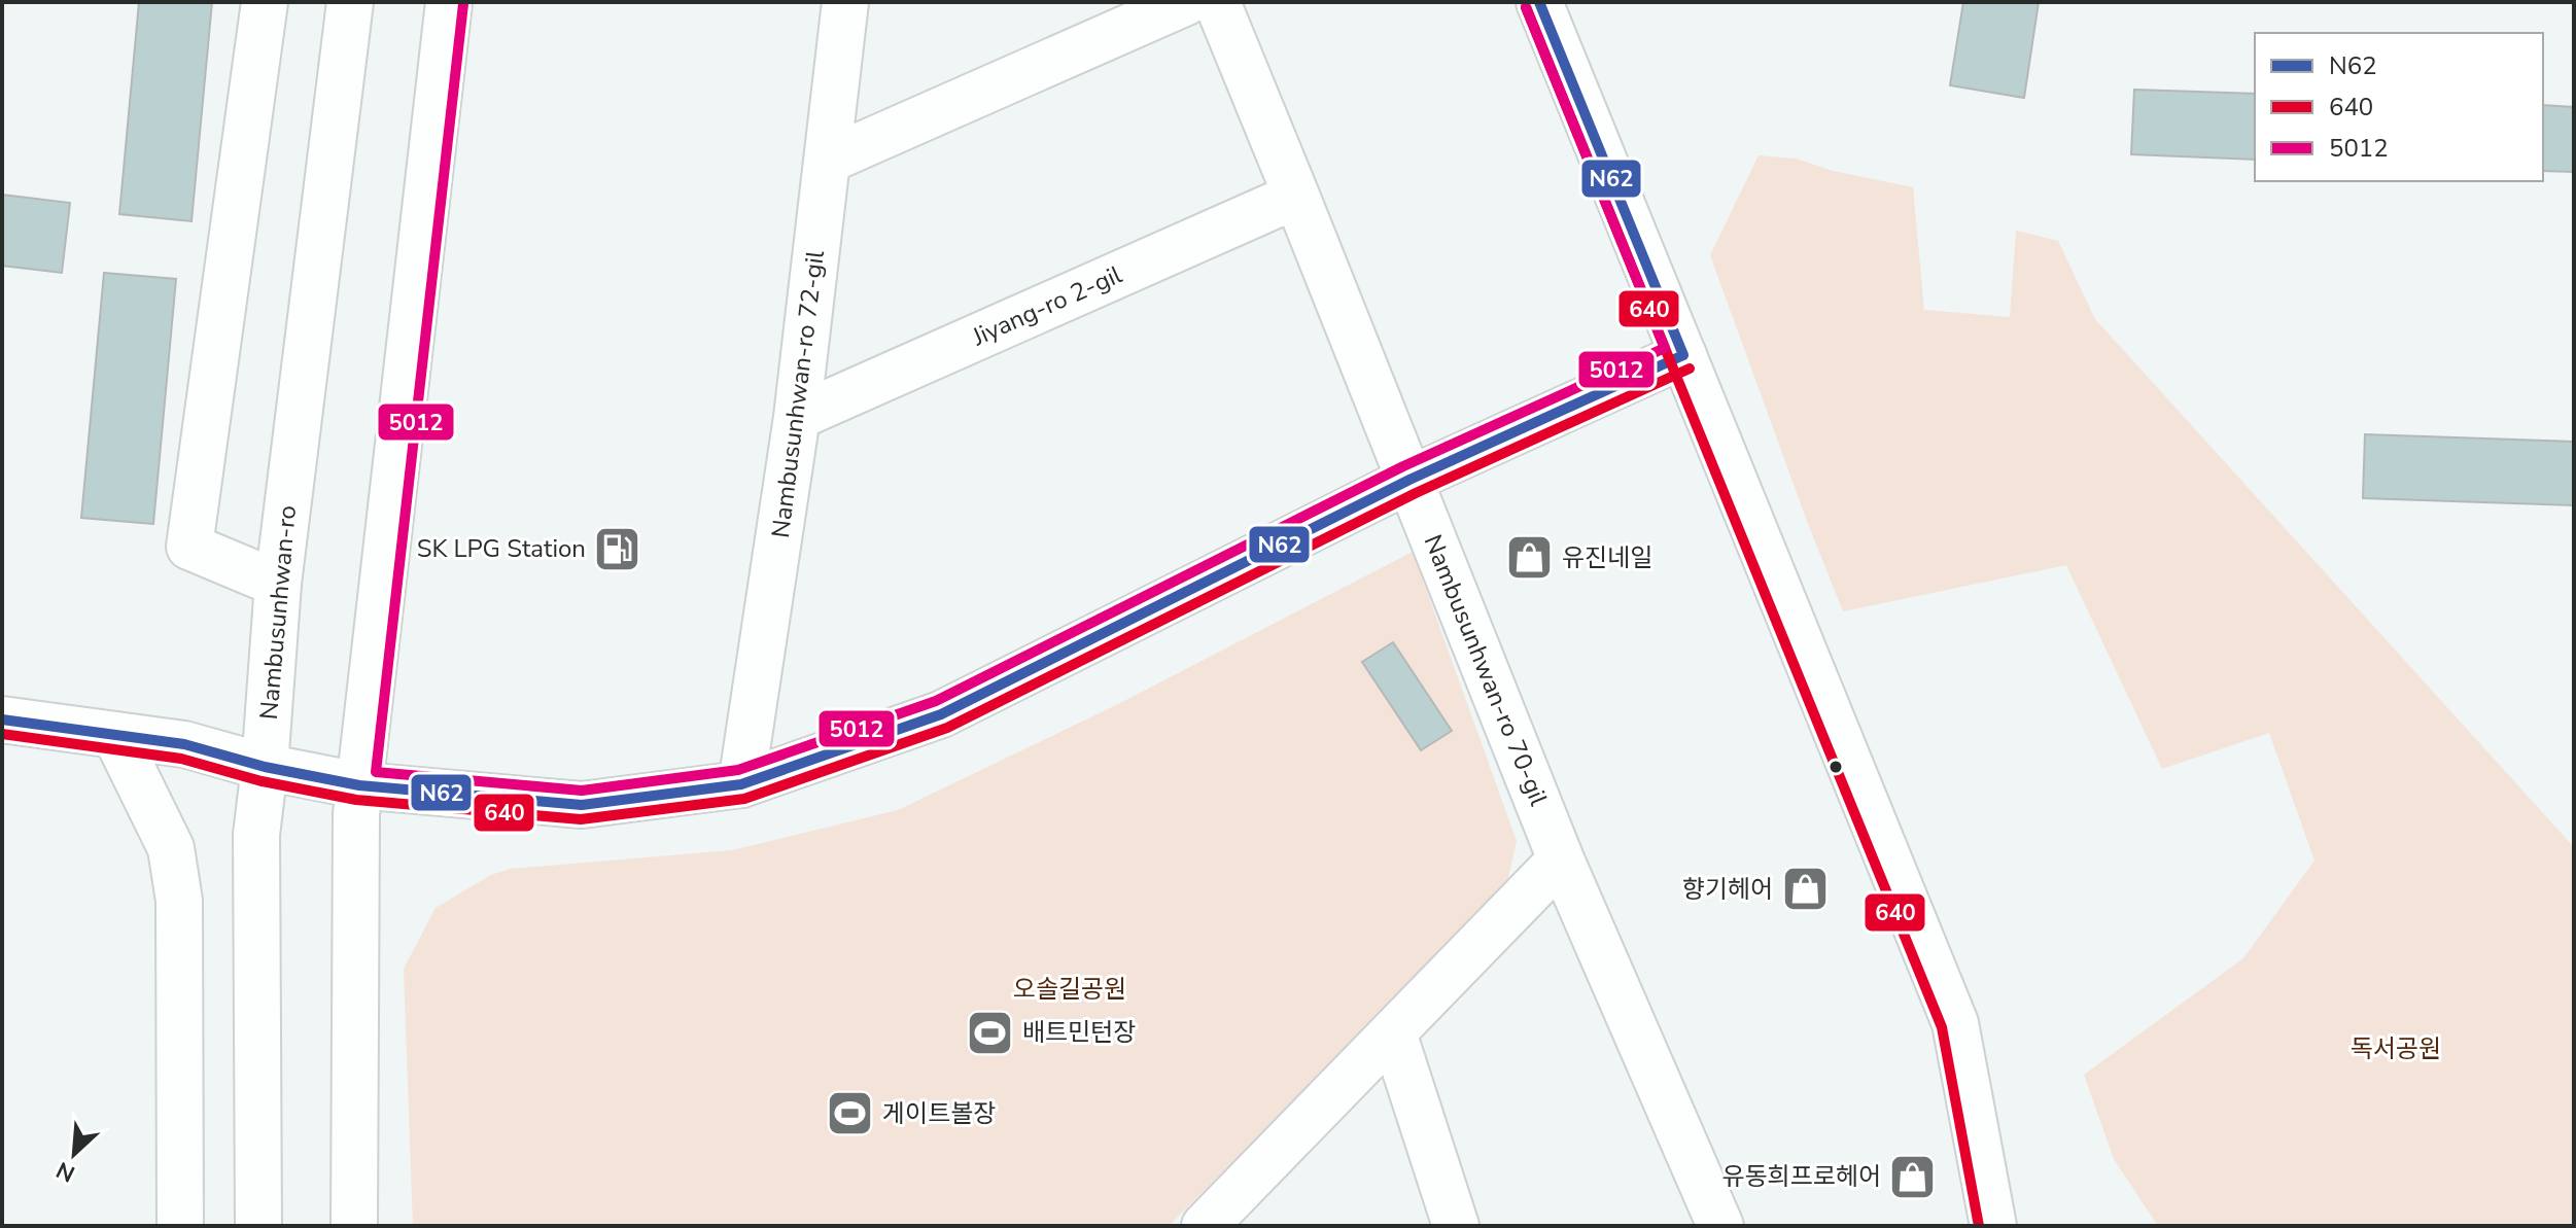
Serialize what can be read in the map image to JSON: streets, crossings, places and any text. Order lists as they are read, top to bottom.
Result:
{
  "streets": {
    "street": [
      "Jiyang-ro 2-gil",
      "Nambusunhwan-ro 72-gil",
      "Nambusunhwan-ro",
      "Nambusunhwan-ro 70-gil"
    ]
  },
  "crossings": [
    ["Jiyang-ro 2-gil", "Nambusunhwan-ro 72-gil"]
  ],
  "parks": ["오솔길공원", "독서공원"],
  "places": {
    "fuel station": ["SK LPG Station"],
    "shop": ["유진네일", "향기헤어", "유동희프로헤어"],
    "sports": ["배트민턴장", "게이트볼장"]
  },
  "lines": ["transit line N62", "transit line 5012", "transit line 640"],
  "legend": ["N62", "640", "5012"],
  "north": "bottom left"
}
